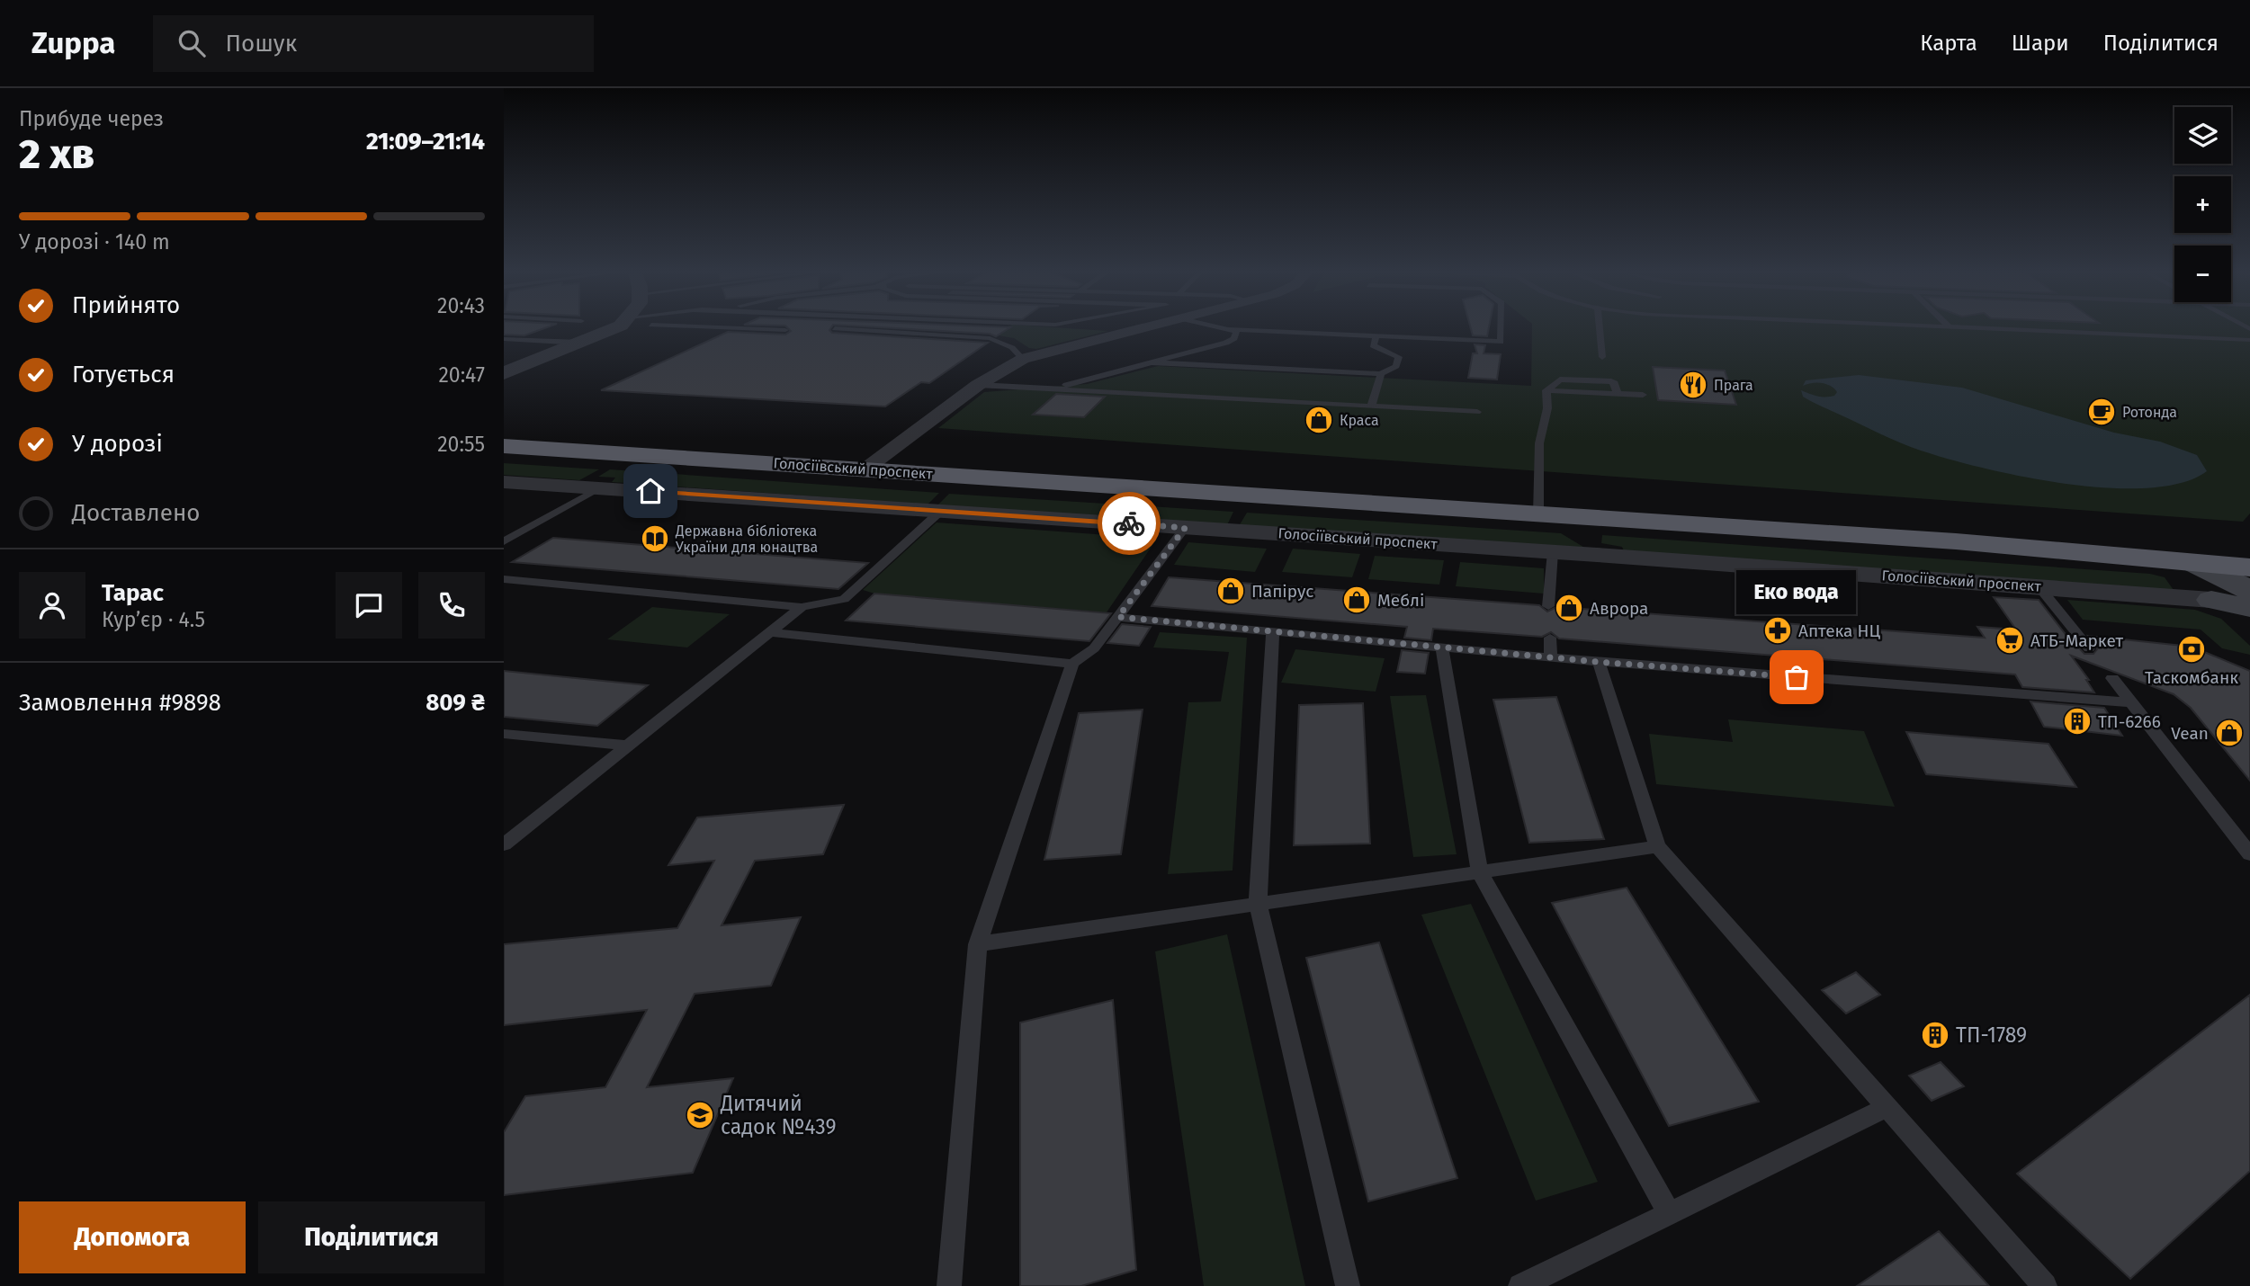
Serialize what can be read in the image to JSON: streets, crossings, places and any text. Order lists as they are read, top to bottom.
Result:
{
  "streets": {
    "highway": ["Голосіївський проспект"]
  },
  "places": {
    "restaurant": ["Прага"],
    "cafe": ["Ротонда"],
    "shop": [
      "Краса",
      "Папірус",
      "Меблі",
      "Аврора",
      "Vean"
    ],
    "library": ["Державна бібліотека України для юнацтва"],
    "pharmacy": ["Аптека НЦ"],
    "supermarket": ["АТБ-Маркет"],
    "bank": ["Таскомбанк"],
    "other": ["Еко вода"],
    "building": ["ТП-6266", "ТП-1789"],
    "school or university": ["Дитячий садок №439"]
  },
  "page": {
    "header": "Zuppa",
    "search": "Пошук",
    "nav": ["Карта", "Шари", "Поділитися"],
    "heading": ["2 хв", "Прибуде через", "21:09–21:14"],
    "panel": [
      "Тарас",
      "Кур’єр · 4.5",
      "Замовлення #9898",
      "809 ₴"
    ],
    "map_buttons": ["+", "−"],
    "bar": "У дорозі · 140 m",
    "list": [
      ["Прийнято", "20:43"],
      ["Готується", "20:47"],
      ["У дорозі", "20:55"],
      "Доставлено"
    ],
    "bubble": "Еко вода",
    "buttons": ["Допомога", "Поділитися"]
  }
}
